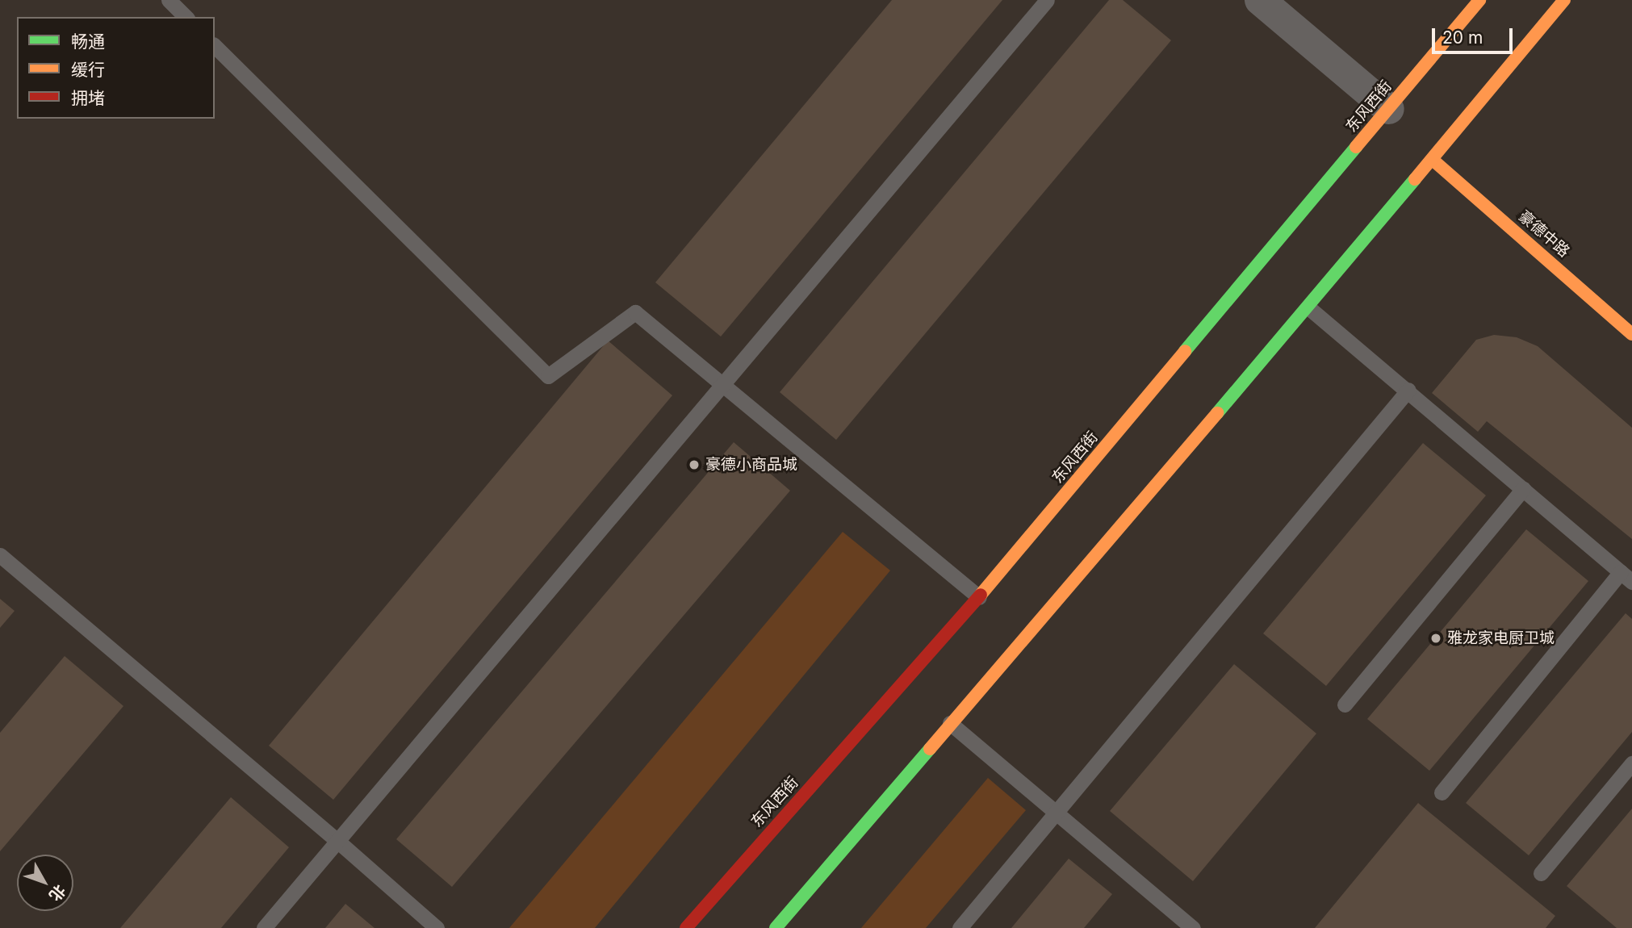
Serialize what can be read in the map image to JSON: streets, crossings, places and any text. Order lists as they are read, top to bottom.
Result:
{
  "streets": {
    "main road": ["东风西街", "豪德中路"]
  },
  "places": ["豪德小商品城", "雅龙家电厨卫城"],
  "legend": ["畅通", "缓行", "拥堵"],
  "scale_bar": "20 m",
  "north": "bottom right"
}
